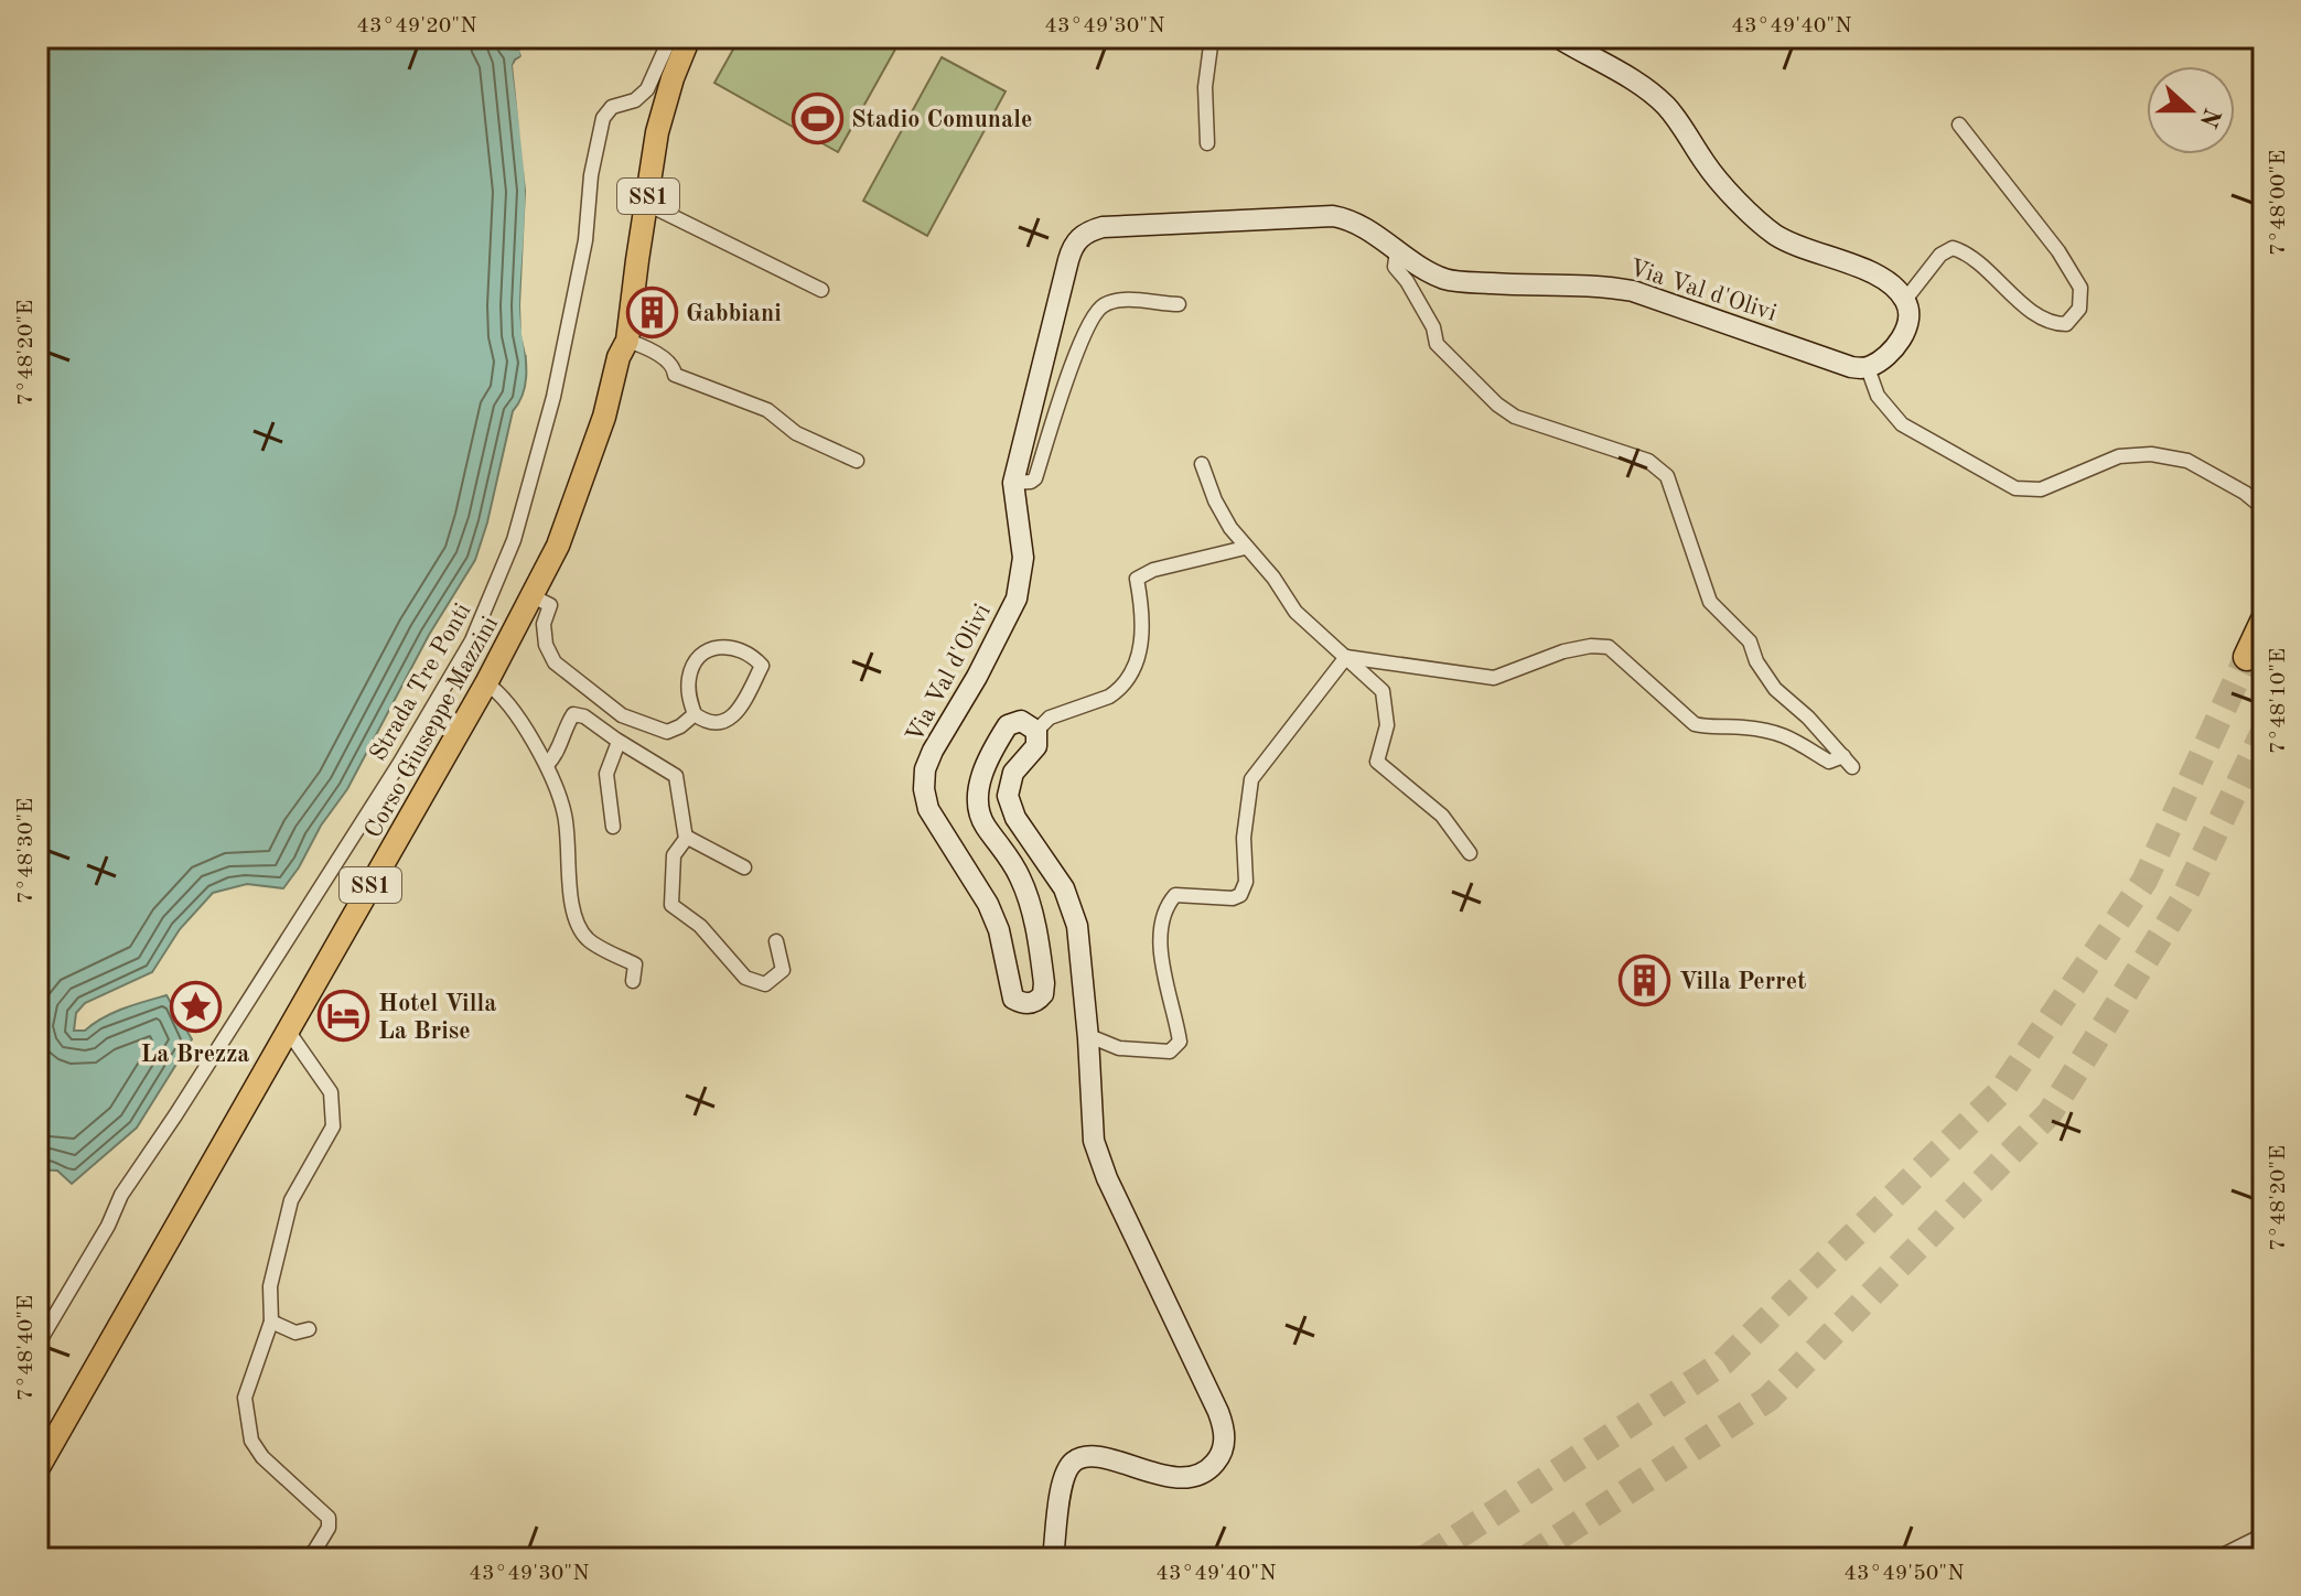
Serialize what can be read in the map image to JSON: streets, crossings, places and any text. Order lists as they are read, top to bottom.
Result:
{
  "streets": {
    "main road": ["SS1", "Corso Giuseppe Mazzini"],
    "street": ["Via Val d'Olivi", "Strada Tre Ponti"]
  },
  "places": {
    "sports": ["Stadio Comunale"],
    "building": ["Gabbiani", "Villa Perret"],
    "place": ["La Brezza"],
    "hotel": ["Hotel Villa La Brise"]
  },
  "north": "right",
  "coordinates": [
    "43°49'20\"N",
    "43°49'30\"N",
    "43°49'40\"N",
    "7°48'00\"E",
    "7°48'20\"E",
    "7°48'10\"E",
    "7°48'30\"E",
    "7°48'40\"E",
    "43°49'50\"N"
  ]
}
